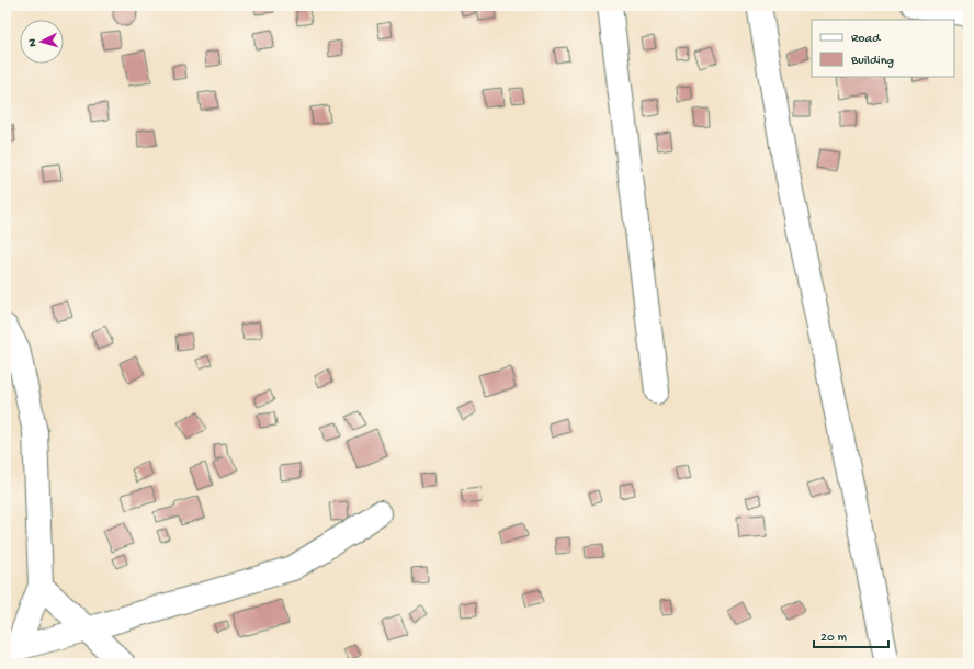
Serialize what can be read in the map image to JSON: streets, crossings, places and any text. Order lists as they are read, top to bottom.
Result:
{
  "legend": ["Road", "Building"],
  "scale_bar": "20 m",
  "north": "left"
}
